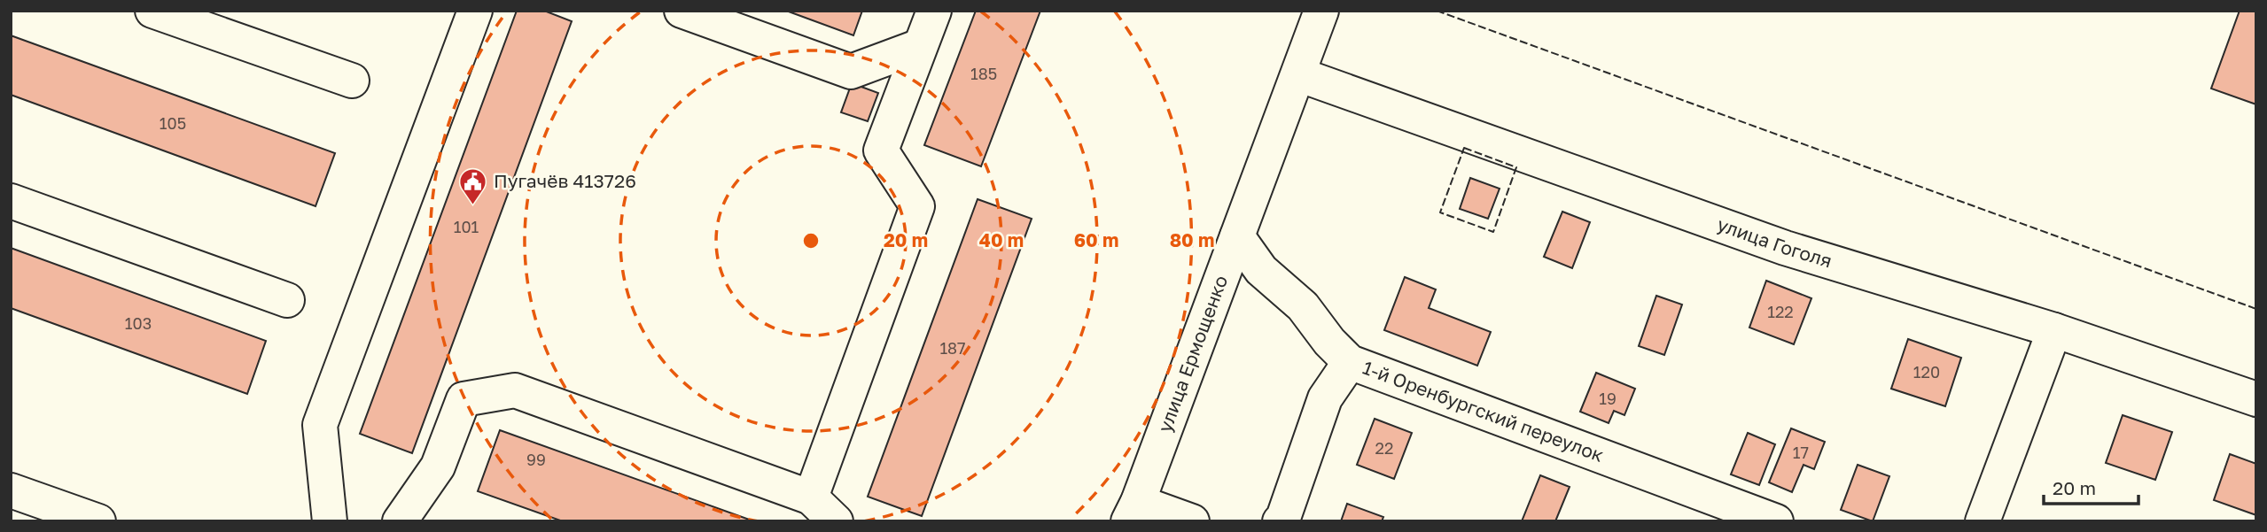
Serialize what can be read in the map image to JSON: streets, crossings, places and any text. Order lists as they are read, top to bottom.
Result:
{
  "streets": {
    "main road": ["улица Гоголя", "улица Ермощенко", "1-й Оренбургский переулок"]
  },
  "crossings": [
    ["улица Гоголя", "улица Ермощенко"],
    ["улица Ермощенко", "1-й Оренбургский переулок"]
  ],
  "places": {
    "public building": ["Пугачёв 413726"]
  },
  "house_numbers": [
    "185",
    "105",
    "101",
    "122",
    "103",
    "187",
    "120",
    "19",
    "22",
    "17",
    "99"
  ],
  "scale_bar": "20 m",
  "rings": [
    "20 m",
    "40 m",
    "60 m",
    "80 m"
  ]
}
